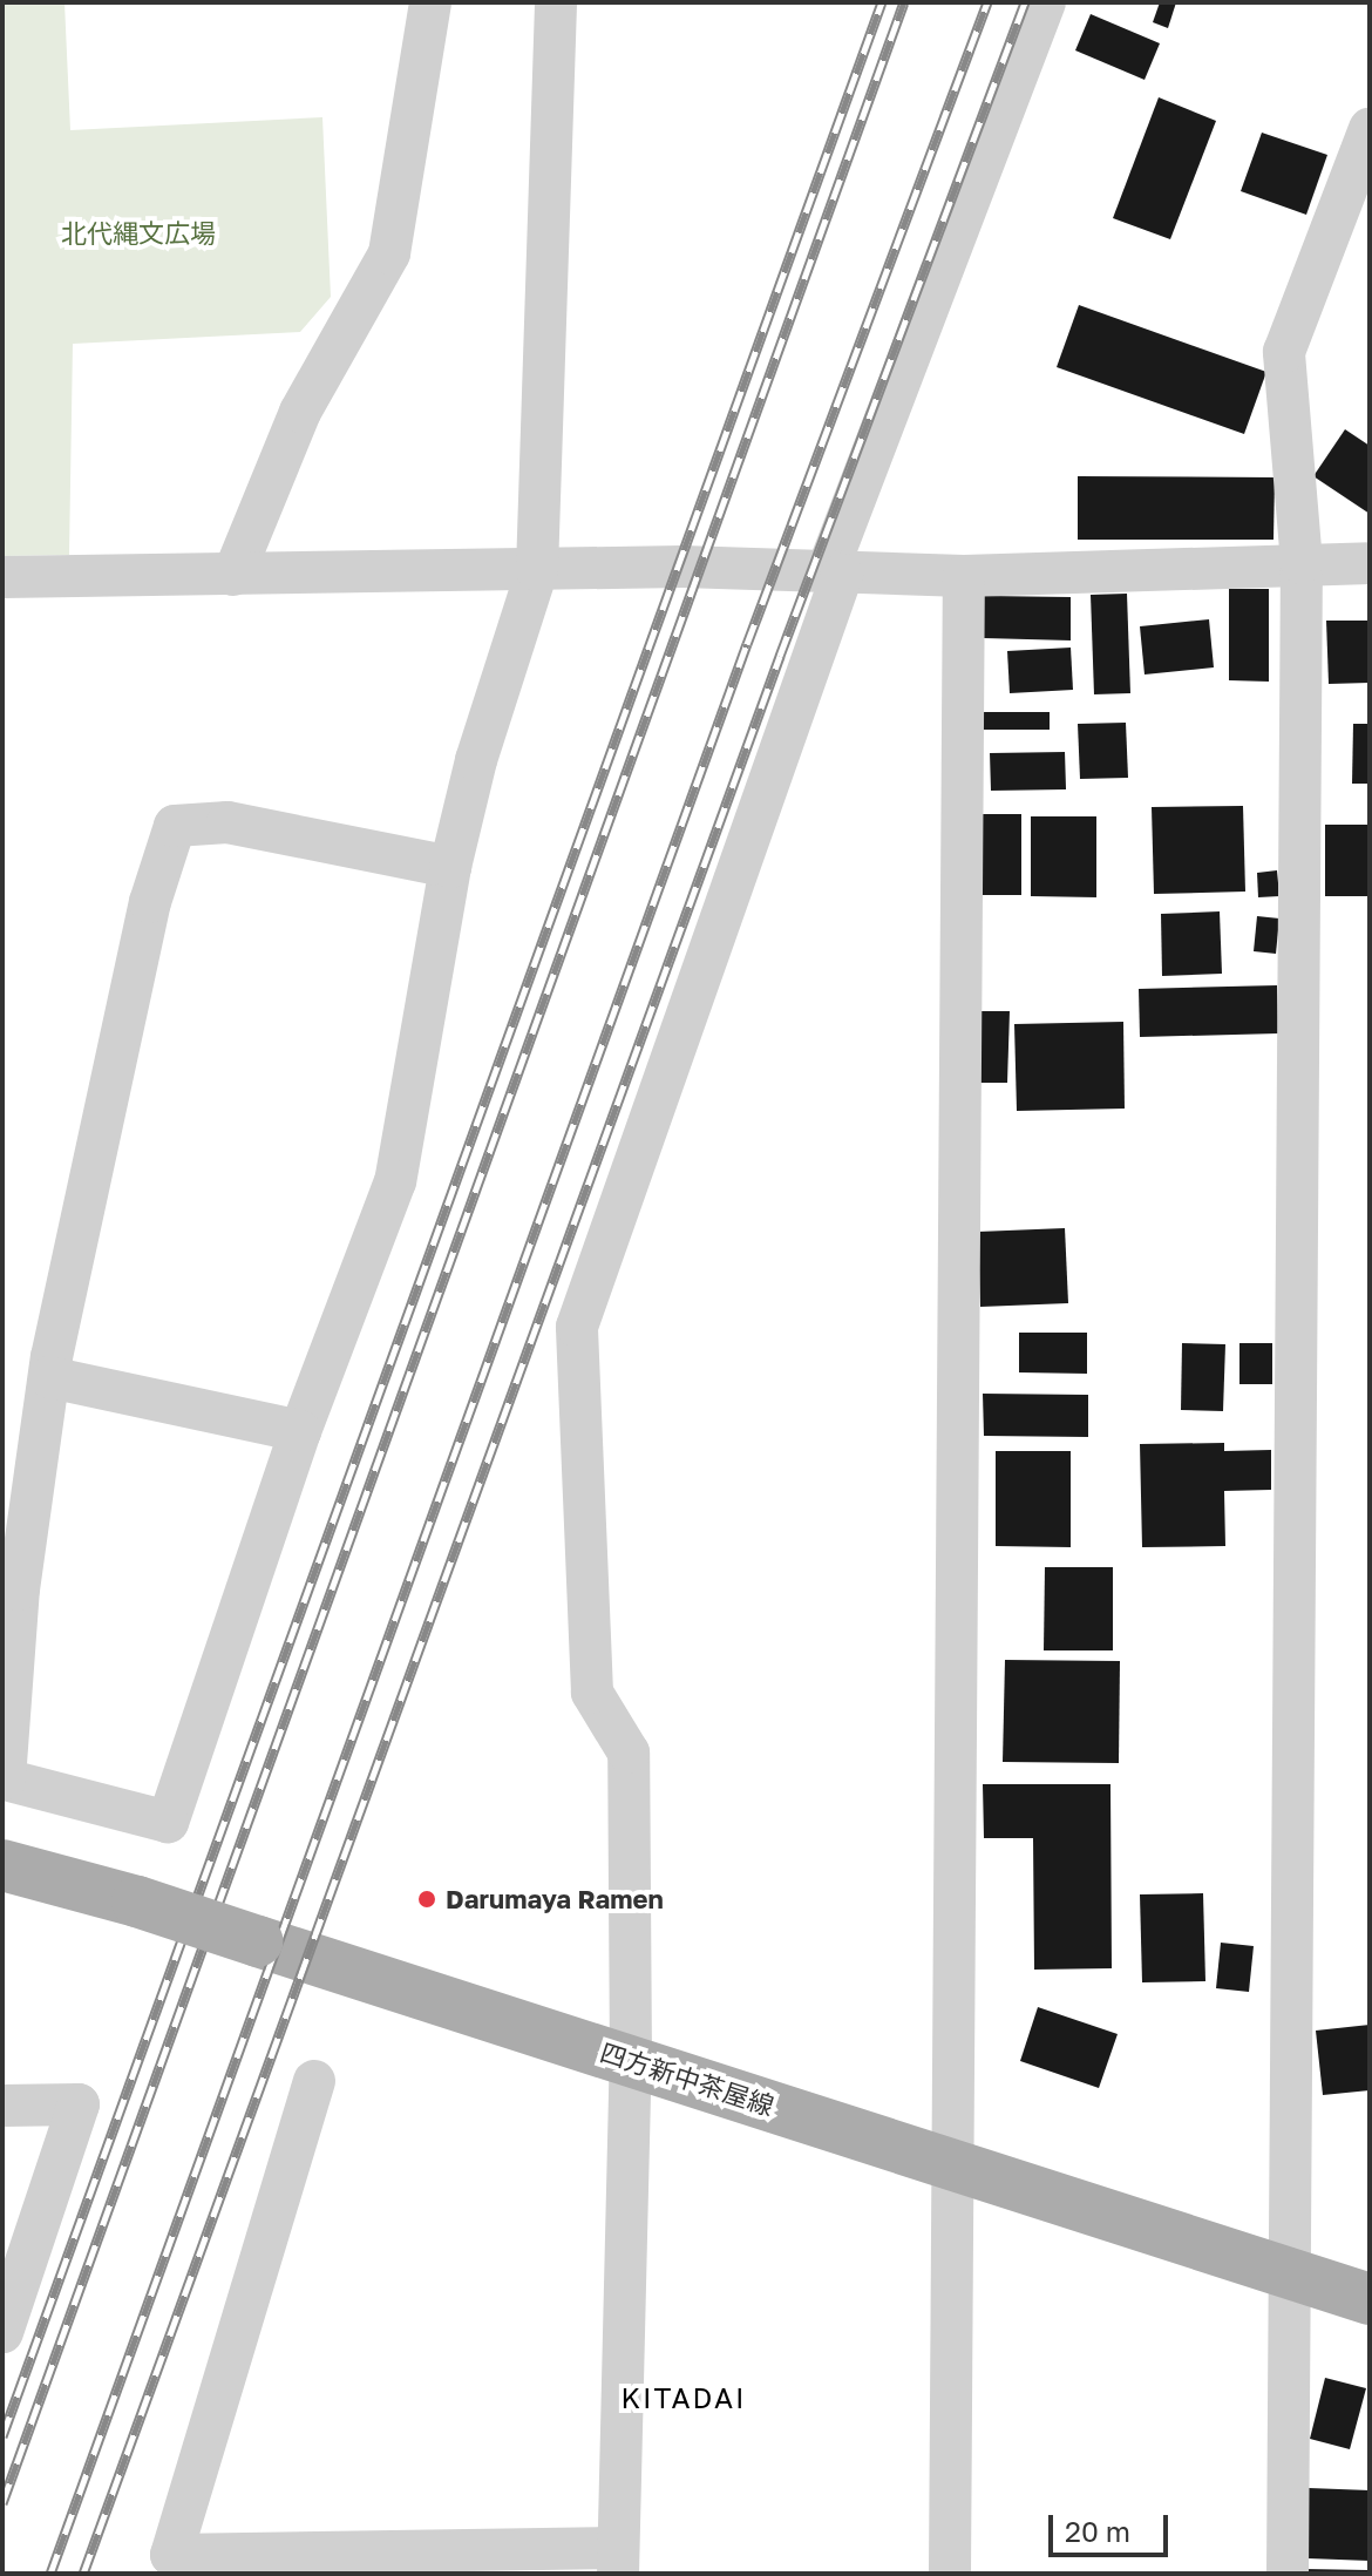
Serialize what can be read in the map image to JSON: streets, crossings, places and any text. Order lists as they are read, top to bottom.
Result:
{
  "streets": {
    "main road": ["四方新中茶屋線"]
  },
  "districts": ["KITADAI"],
  "parks": ["北代縄文広場"],
  "places": ["Darumaya Ramen"],
  "scale_bar": "20 m"
}
